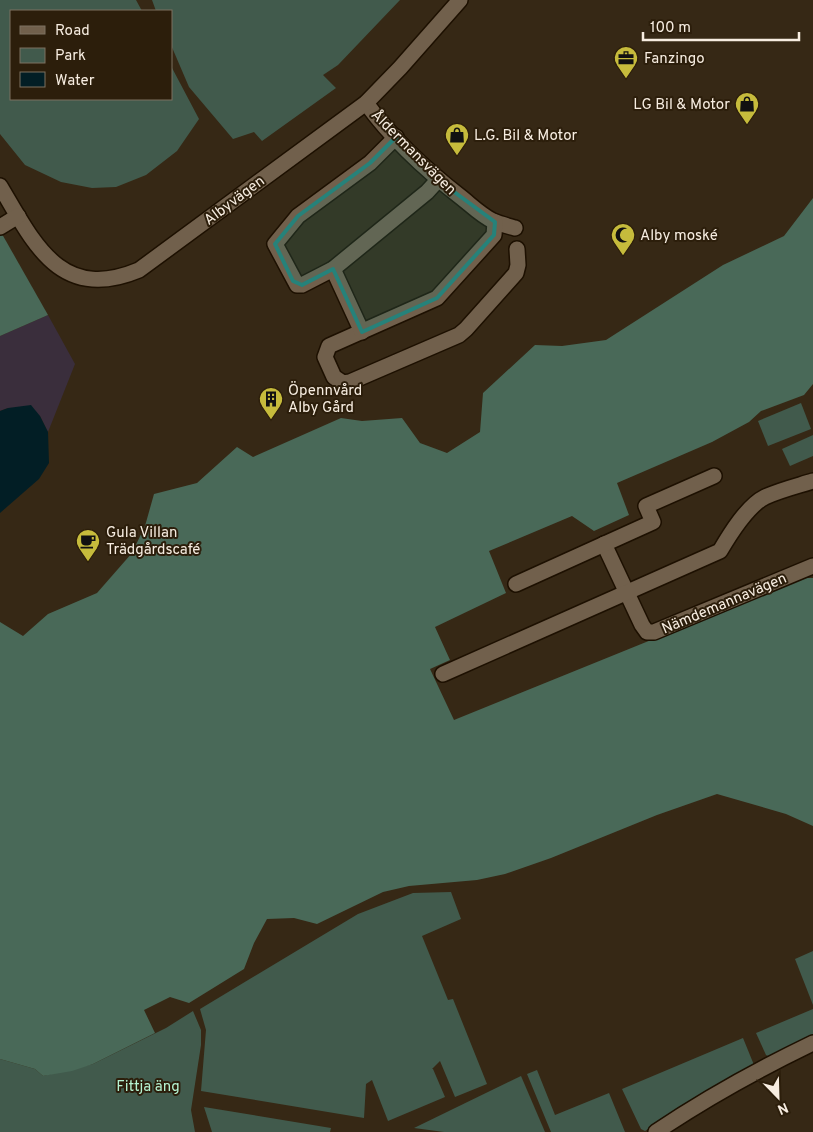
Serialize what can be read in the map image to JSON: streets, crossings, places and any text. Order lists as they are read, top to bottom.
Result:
{
  "streets": {
    "street": ["Åldermansvägen", "Albyvägen", "Nämdemannavägen"]
  },
  "crossings": [
    ["Åldermansvägen", "Albyvägen"]
  ],
  "parks": ["Fittja äng"],
  "places": {
    "office": ["Fanzingo"],
    "shop": ["LG Bil & Motor", "L.G. Bil & Motor"],
    "mosque": ["Alby moské"],
    "building": ["Öpennvård Alby Gård"],
    "cafe": ["Gula Villan Trädgårdscafé"]
  },
  "legend": ["Road", "Park", "Water"],
  "scale_bar": "100 m",
  "north": "bottom right"
}
